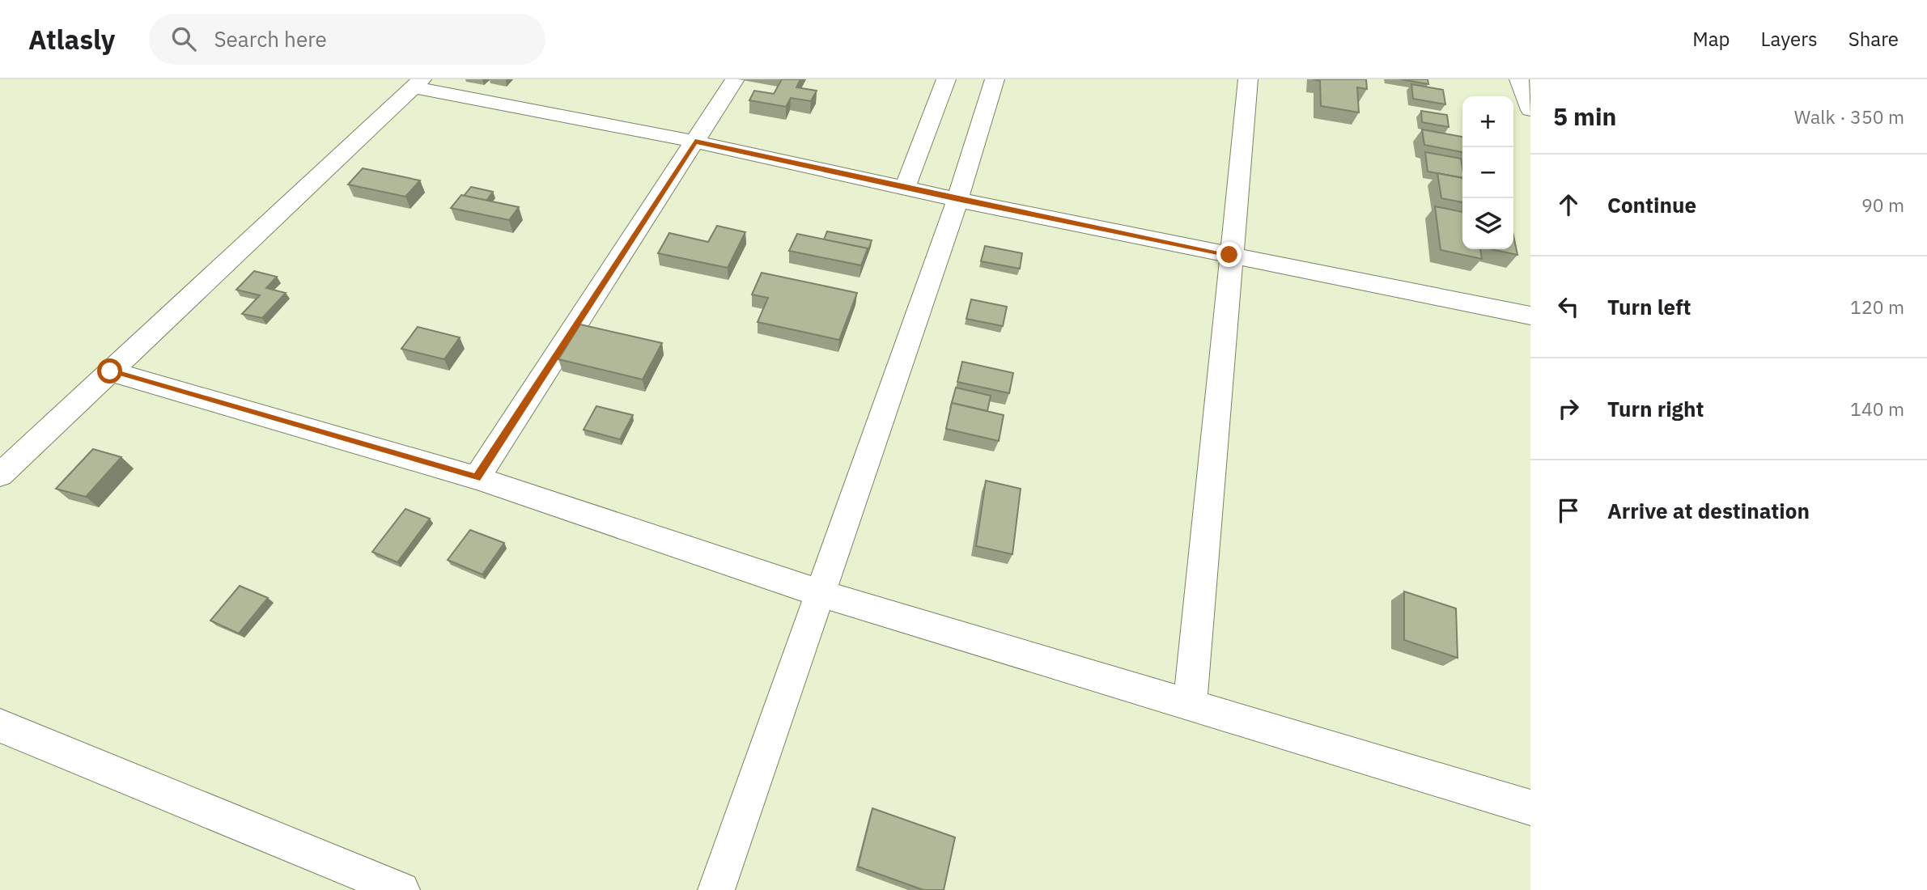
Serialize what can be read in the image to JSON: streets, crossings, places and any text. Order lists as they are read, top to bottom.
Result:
{
  "page": {
    "header": "Atlasly",
    "search": "Search here",
    "nav": ["Map", "Layers", "Share"],
    "heading": ["5 min", "Walk · 350 m"],
    "map_buttons": ["+", "−"],
    "list": [
      ["Continue", "90 m"],
      ["Turn left", "120 m"],
      ["Turn right", "140 m"],
      "Arrive at destination"
    ]
  }
}
